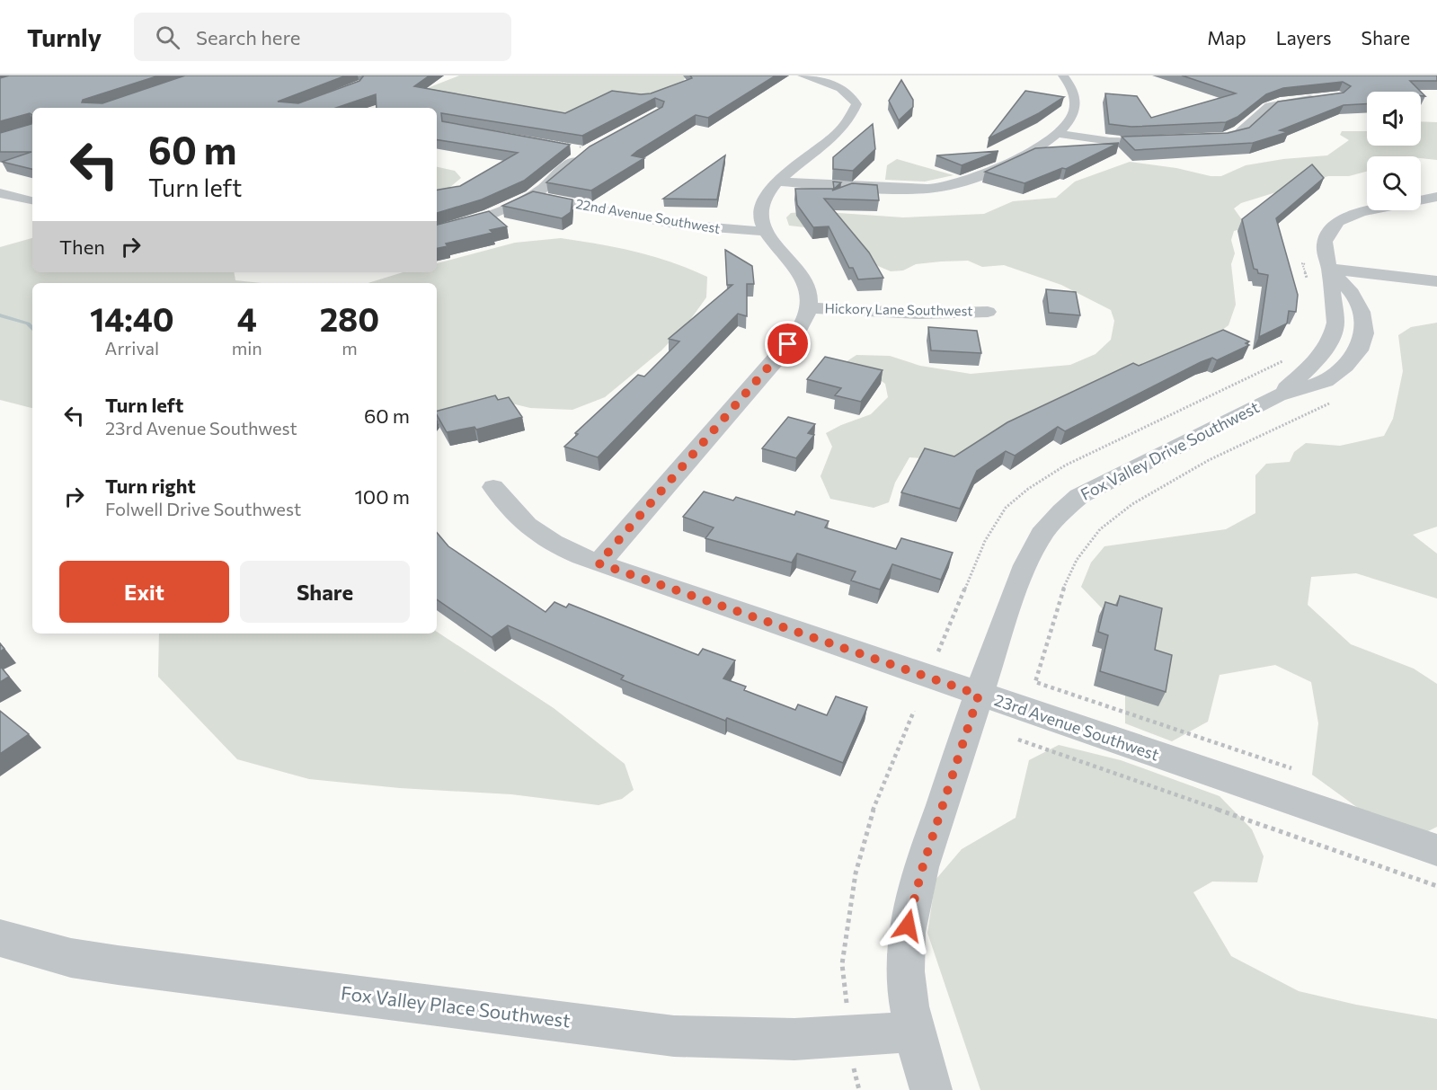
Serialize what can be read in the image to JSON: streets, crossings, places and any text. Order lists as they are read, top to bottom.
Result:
{
  "streets": {
    "street": [
      "22nd Avenue Southwest",
      "Hickory Lane Southwest",
      "Fox Valley Drive Southwest",
      "23rd Avenue Southwest",
      "Fox Valley Place Southwest"
    ]
  },
  "crossings": [
    ["Fox Valley Drive Southwest", "23rd Avenue Southwest"],
    ["Fox Valley Drive Southwest", "Fox Valley Place Southwest"]
  ],
  "page": {
    "header": "Turnly",
    "search": "Search here",
    "nav": ["Map", "Layers", "Share"],
    "turn": ["60 m", "Turn left"],
    "then": "Then",
    "eta": [
      "14:40",
      "Arrival",
      "4",
      "min",
      "280",
      "m"
    ],
    "list": [
      {
        "name": "Turn left",
        "note": "23rd Avenue Southwest",
        "value": "60 m"
      },
      {
        "name": "Turn right",
        "note": "Folwell Drive Southwest",
        "value": "100 m"
      }
    ],
    "buttons": ["Exit", "Share"]
  }
}
